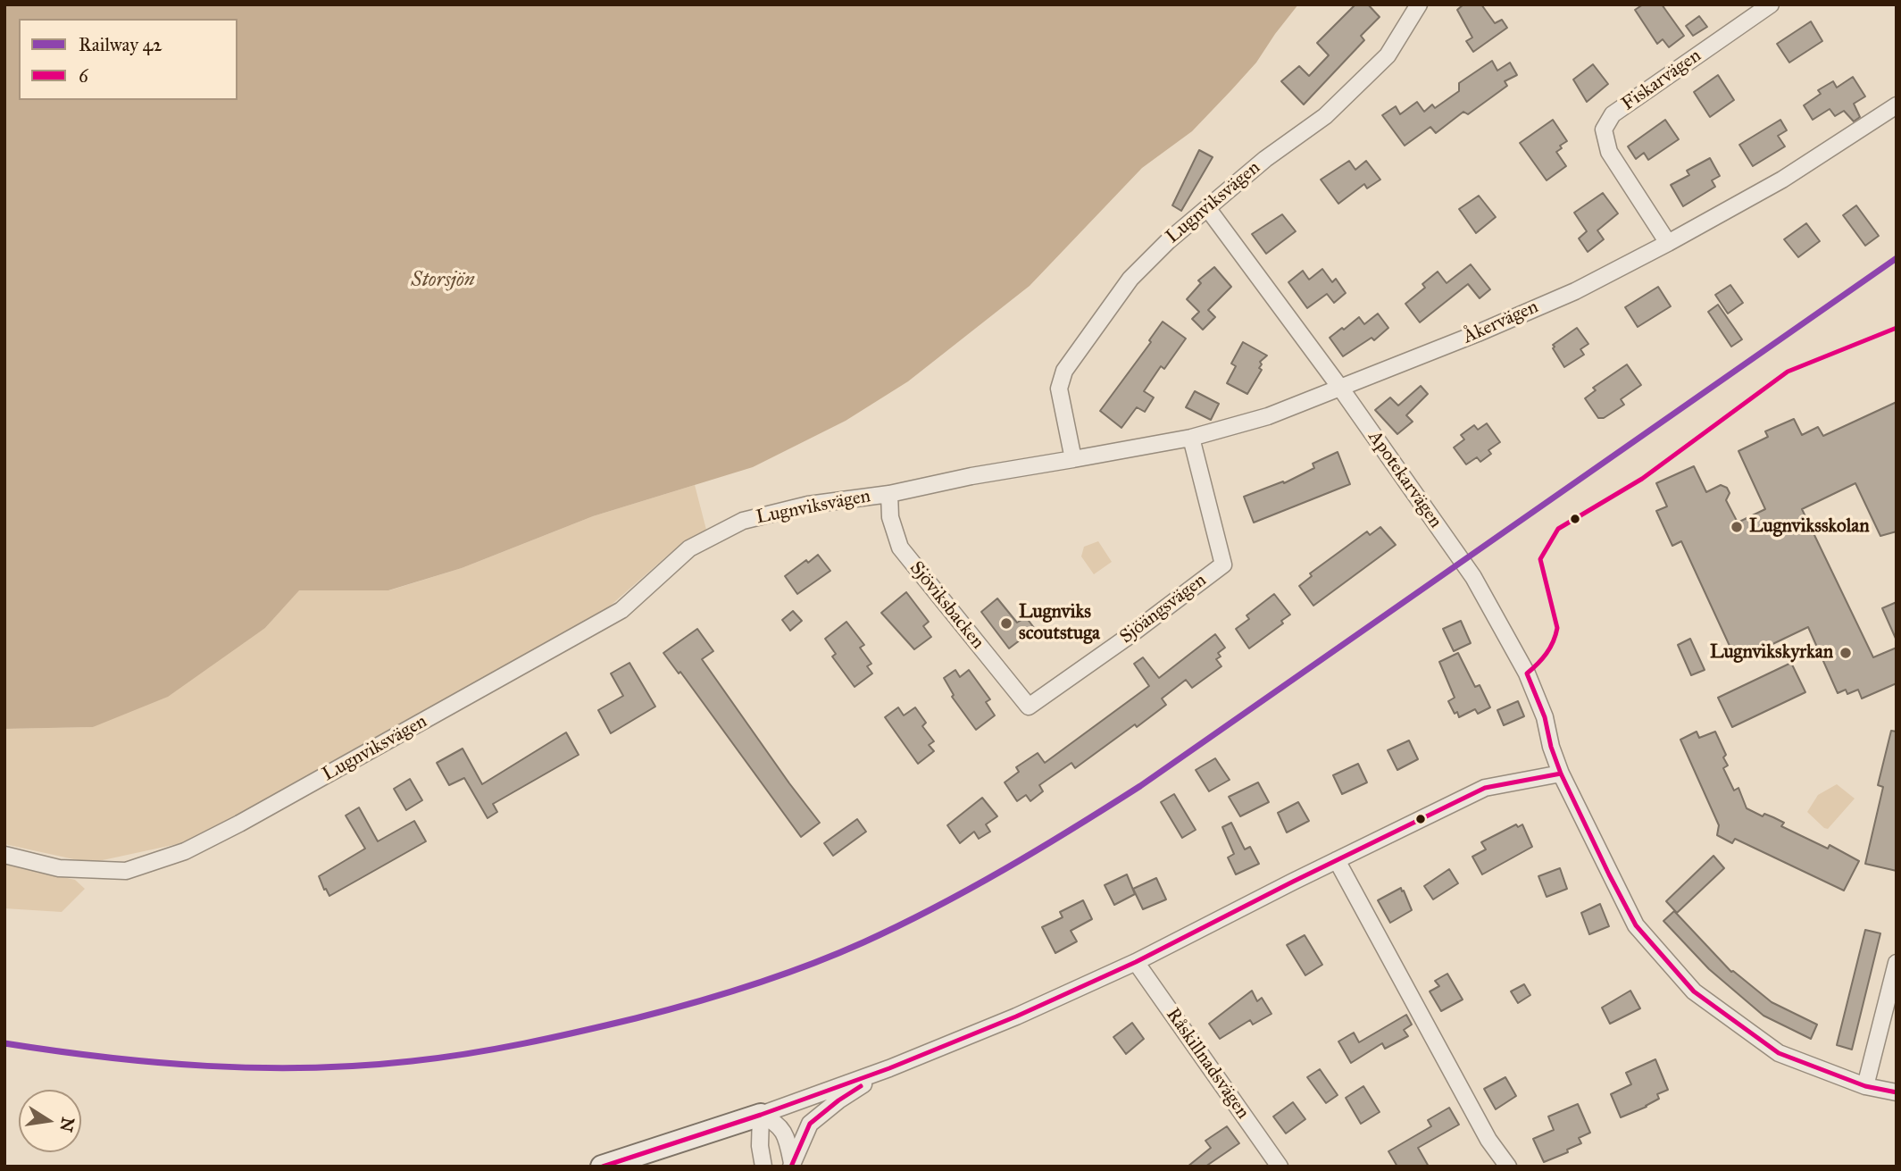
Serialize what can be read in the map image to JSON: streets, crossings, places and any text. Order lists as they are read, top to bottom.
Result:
{
  "streets": {
    "street": [
      "Fiskarvägen",
      "Lugnviksvägen",
      "Åkervägen",
      "Apotekarvägen",
      "Sjöviksbacken",
      "Sjöängsvägen",
      "Råskillnadsvägen"
    ]
  },
  "crossings": [
    ["Fiskarvägen", "Åkervägen"],
    ["Lugnviksvägen", "Åkervägen"],
    ["Lugnviksvägen", "Apotekarvägen"],
    ["Lugnviksvägen", "Sjöviksbacken"],
    ["Åkervägen", "Apotekarvägen"],
    ["Åkervägen", "Sjöängsvägen"],
    ["Sjöviksbacken", "Sjöängsvägen"]
  ],
  "water": ["Storsjön"],
  "places": ["Lugnviksskolan", "Lugnviks scoutstuga", "Lugnvikskyrkan"],
  "lines": ["rail line 42", "transit line 6"],
  "legend": ["Railway 42", "6"],
  "north": "right"
}
